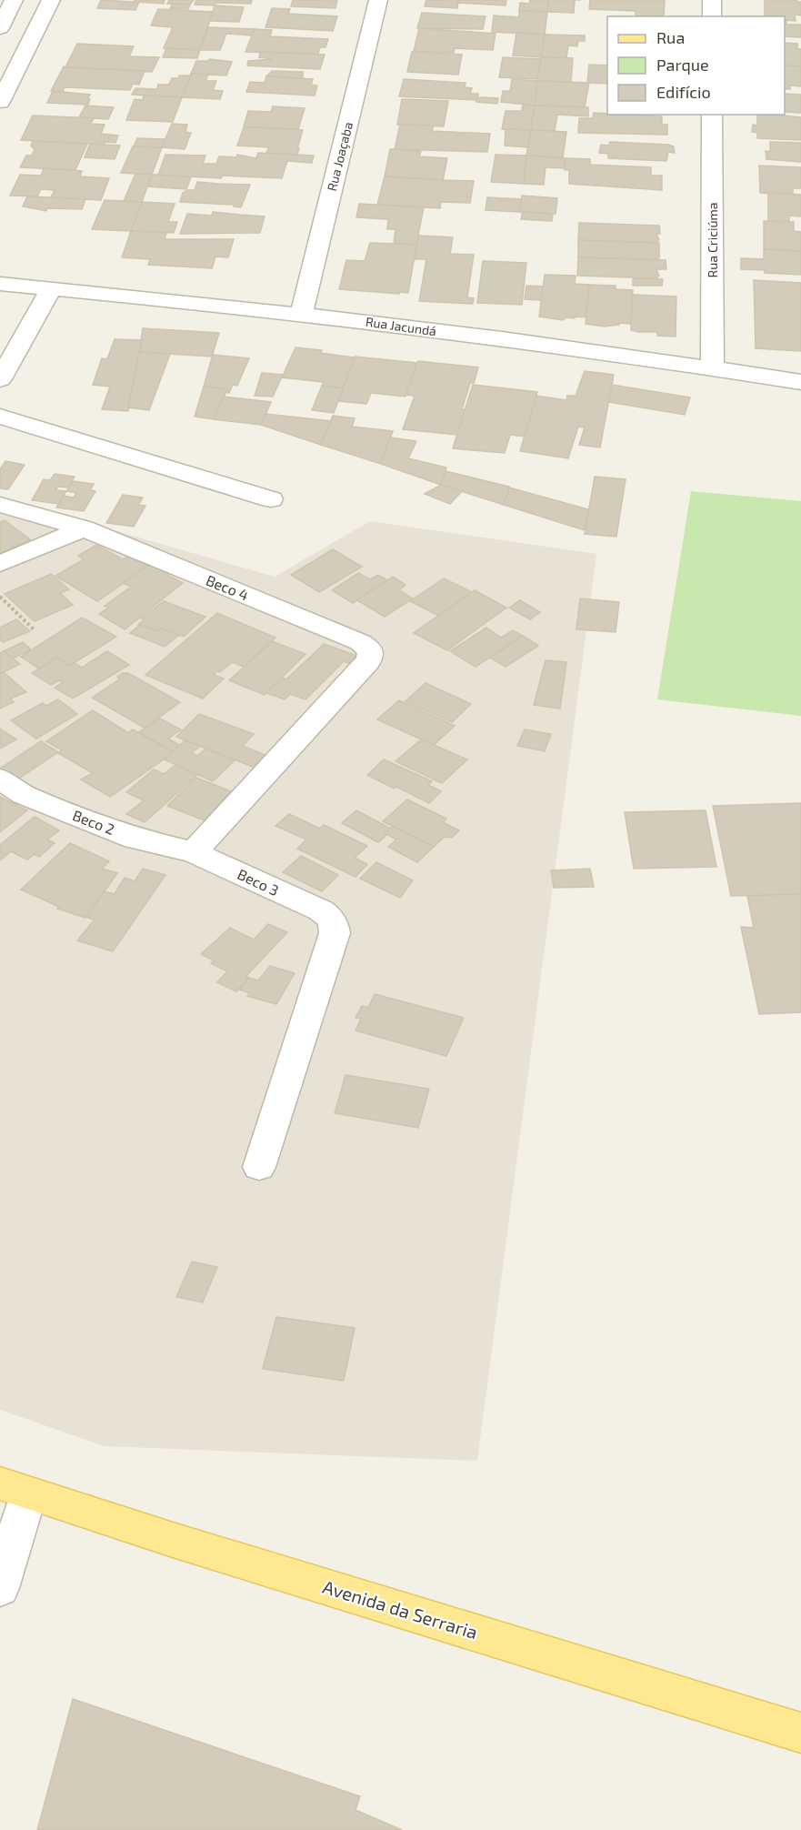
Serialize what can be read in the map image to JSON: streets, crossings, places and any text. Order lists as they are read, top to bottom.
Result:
{
  "streets": {
    "main road": ["Avenida da Serraria"],
    "street": [
      "Rua Joaçaba",
      "Rua Criciúma",
      "Rua Jacundá",
      "Beco 4",
      "Beco 2",
      "Beco 3"
    ]
  },
  "crossings": [
    ["Rua Joaçaba", "Rua Jacundá"],
    ["Rua Criciúma", "Rua Jacundá"],
    ["Beco 4", "Beco 2"],
    ["Beco 4", "Beco 3"],
    ["Beco 2", "Beco 3"]
  ],
  "legend": ["Rua", "Parque", "Edifício"]
}
